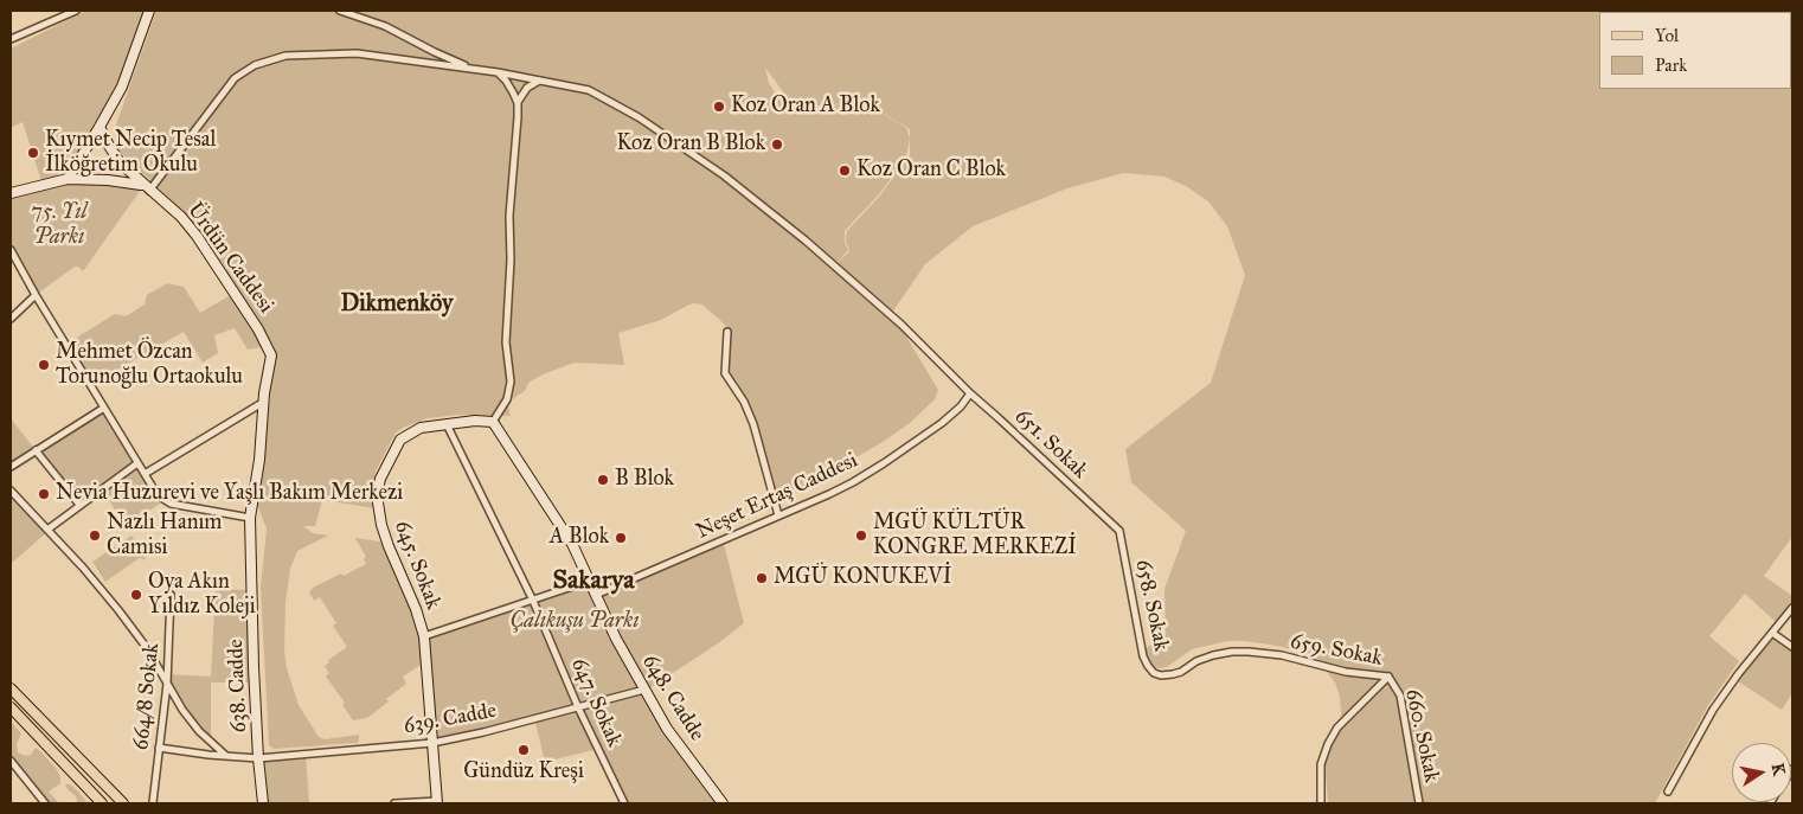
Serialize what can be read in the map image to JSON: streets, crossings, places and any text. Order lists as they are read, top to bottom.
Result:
{
  "streets": {
    "street": [
      "Ürdün Caddesi",
      "651. Sokak",
      "Neşet Ertaş Caddesi",
      "645. Sokak",
      "658. Sokak",
      "659. Sokak",
      "638. Cadde",
      "664/8 Sokak",
      "648. Cadde",
      "647. Sokak",
      "639. Cadde",
      "660. Sokak"
    ]
  },
  "crossings": [
    ["Ürdün Caddesi", "638. Cadde"],
    ["651. Sokak", "Neşet Ertaş Caddesi"],
    ["651. Sokak", "658. Sokak"],
    ["Neşet Ertaş Caddesi", "648. Cadde"],
    ["645. Sokak", "648. Cadde"],
    ["645. Sokak", "647. Sokak"],
    ["645. Sokak", "639. Cadde"],
    ["658. Sokak", "659. Sokak"],
    ["659. Sokak", "660. Sokak"],
    ["638. Cadde", "639. Cadde"],
    ["664/8 Sokak", "639. Cadde"],
    ["648. Cadde", "639. Cadde"],
    ["647. Sokak", "639. Cadde"]
  ],
  "districts": ["Dikmenköy", "Sakarya"],
  "parks": ["75. Yıl Parkı", "Çalıkuşu Parkı"],
  "places": [
    "Koz Oran A Blok",
    "Koz Oran B Blok",
    "Kıymet Necip Tesal İlköğretim Okulu",
    "Koz Oran C Blok",
    "Mehmet Özcan Torunoğlu Ortaokulu",
    "B Blok",
    "Nevia Huzurevi ve Yaşlı Bakım Merkezi",
    "Nazlı Hanım Camisi",
    "MGÜ KÜLTÜR KONGRE MERKEZİ",
    "A Blok",
    "MGÜ KONUKEVİ",
    "Oya Akın Yıldız Koleji",
    "Gündüz Kreşi"
  ],
  "legend": ["Yol", "Park"],
  "north": "right"
}
